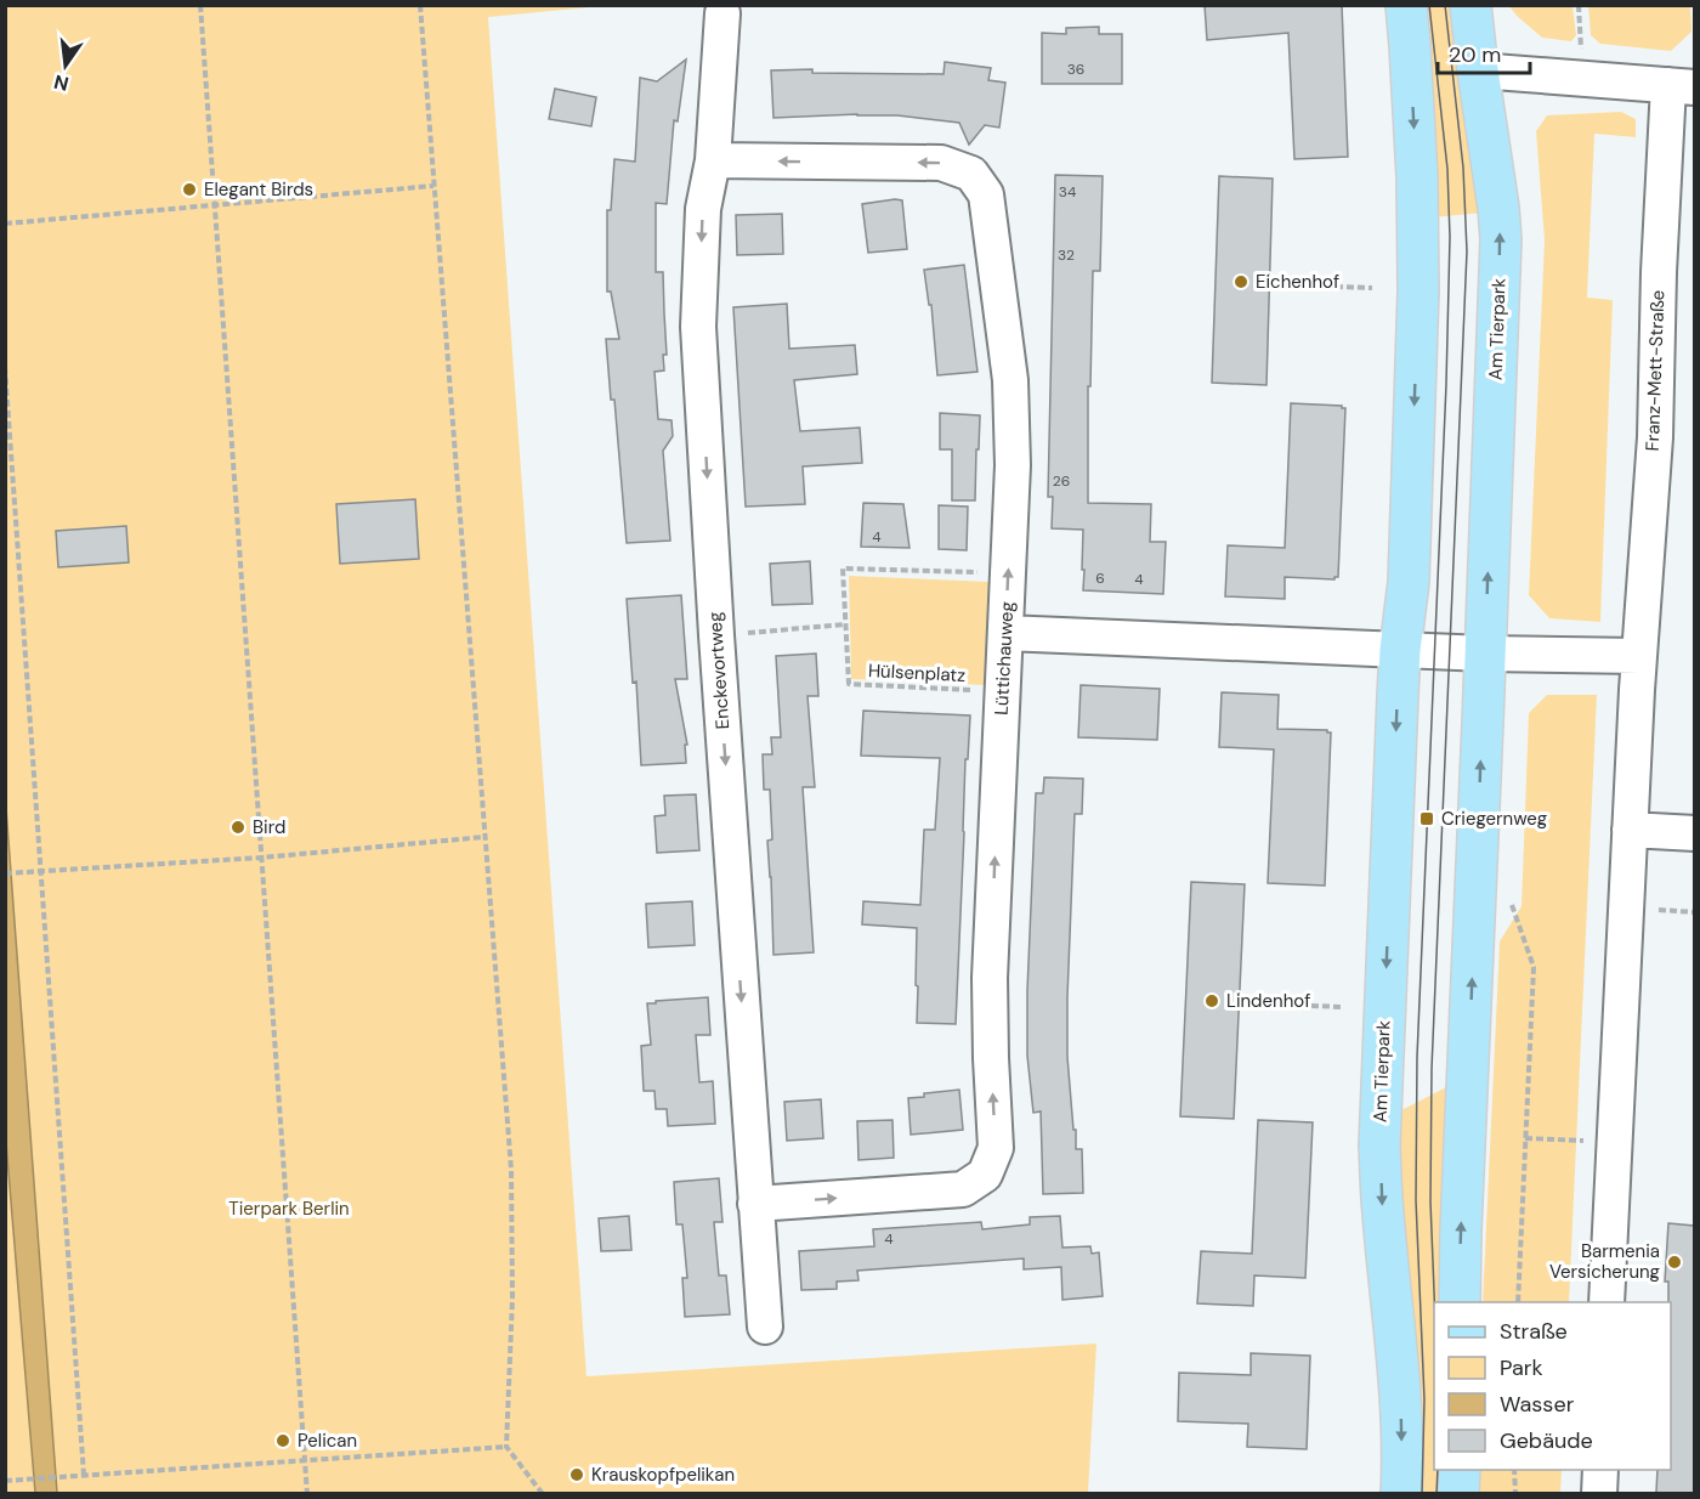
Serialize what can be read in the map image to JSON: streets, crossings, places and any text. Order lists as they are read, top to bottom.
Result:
{
  "streets": {
    "main road": ["Am Tierpark"],
    "street": ["Franz-Mett-Straße", "Lüttichauweg", "Enckevortweg"],
    "path": ["Hülsenplatz"]
  },
  "crossings": [
    ["Lüttichauweg", "Enckevortweg"],
    ["Lüttichauweg", "Hülsenplatz"]
  ],
  "one_way": ["Enckevortweg"],
  "parks": ["Tierpark Berlin"],
  "places": {
    "other": [
      "Elegant Birds",
      "Eichenhof",
      "Bird",
      "Lindenhof",
      "Barmenia Versicherung",
      "Pelican",
      "Krauskopfpelikan"
    ],
    "transit": ["Criegernweg"]
  },
  "house_numbers": [
    "36",
    "34",
    "32",
    "26",
    "4",
    "6",
    "4",
    "4"
  ],
  "legend": [
    "Straße",
    "Park",
    "Wasser",
    "Gebäude"
  ],
  "scale_bar": "20 m",
  "north": "bottom"
}
